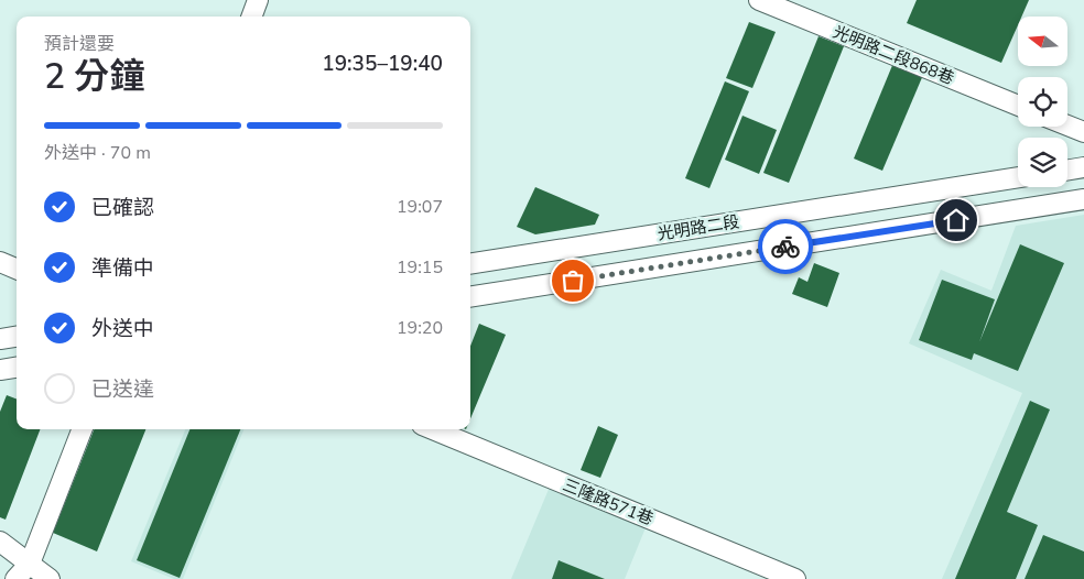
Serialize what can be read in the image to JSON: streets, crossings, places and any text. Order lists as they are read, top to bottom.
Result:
{
  "streets": {
    "street": ["光明路二段868巷", "光明路二段", "三隆路571巷"]
  },
  "north": "left",
  "page": {
    "heading": ["2 分鐘", "預計還要", "19:35–19:40"],
    "bar": "外送中 · 70 m",
    "list": [
      ["已確認", "19:07"],
      ["準備中", "19:15"],
      ["外送中", "19:20"],
      "已送達"
    ]
  }
}
